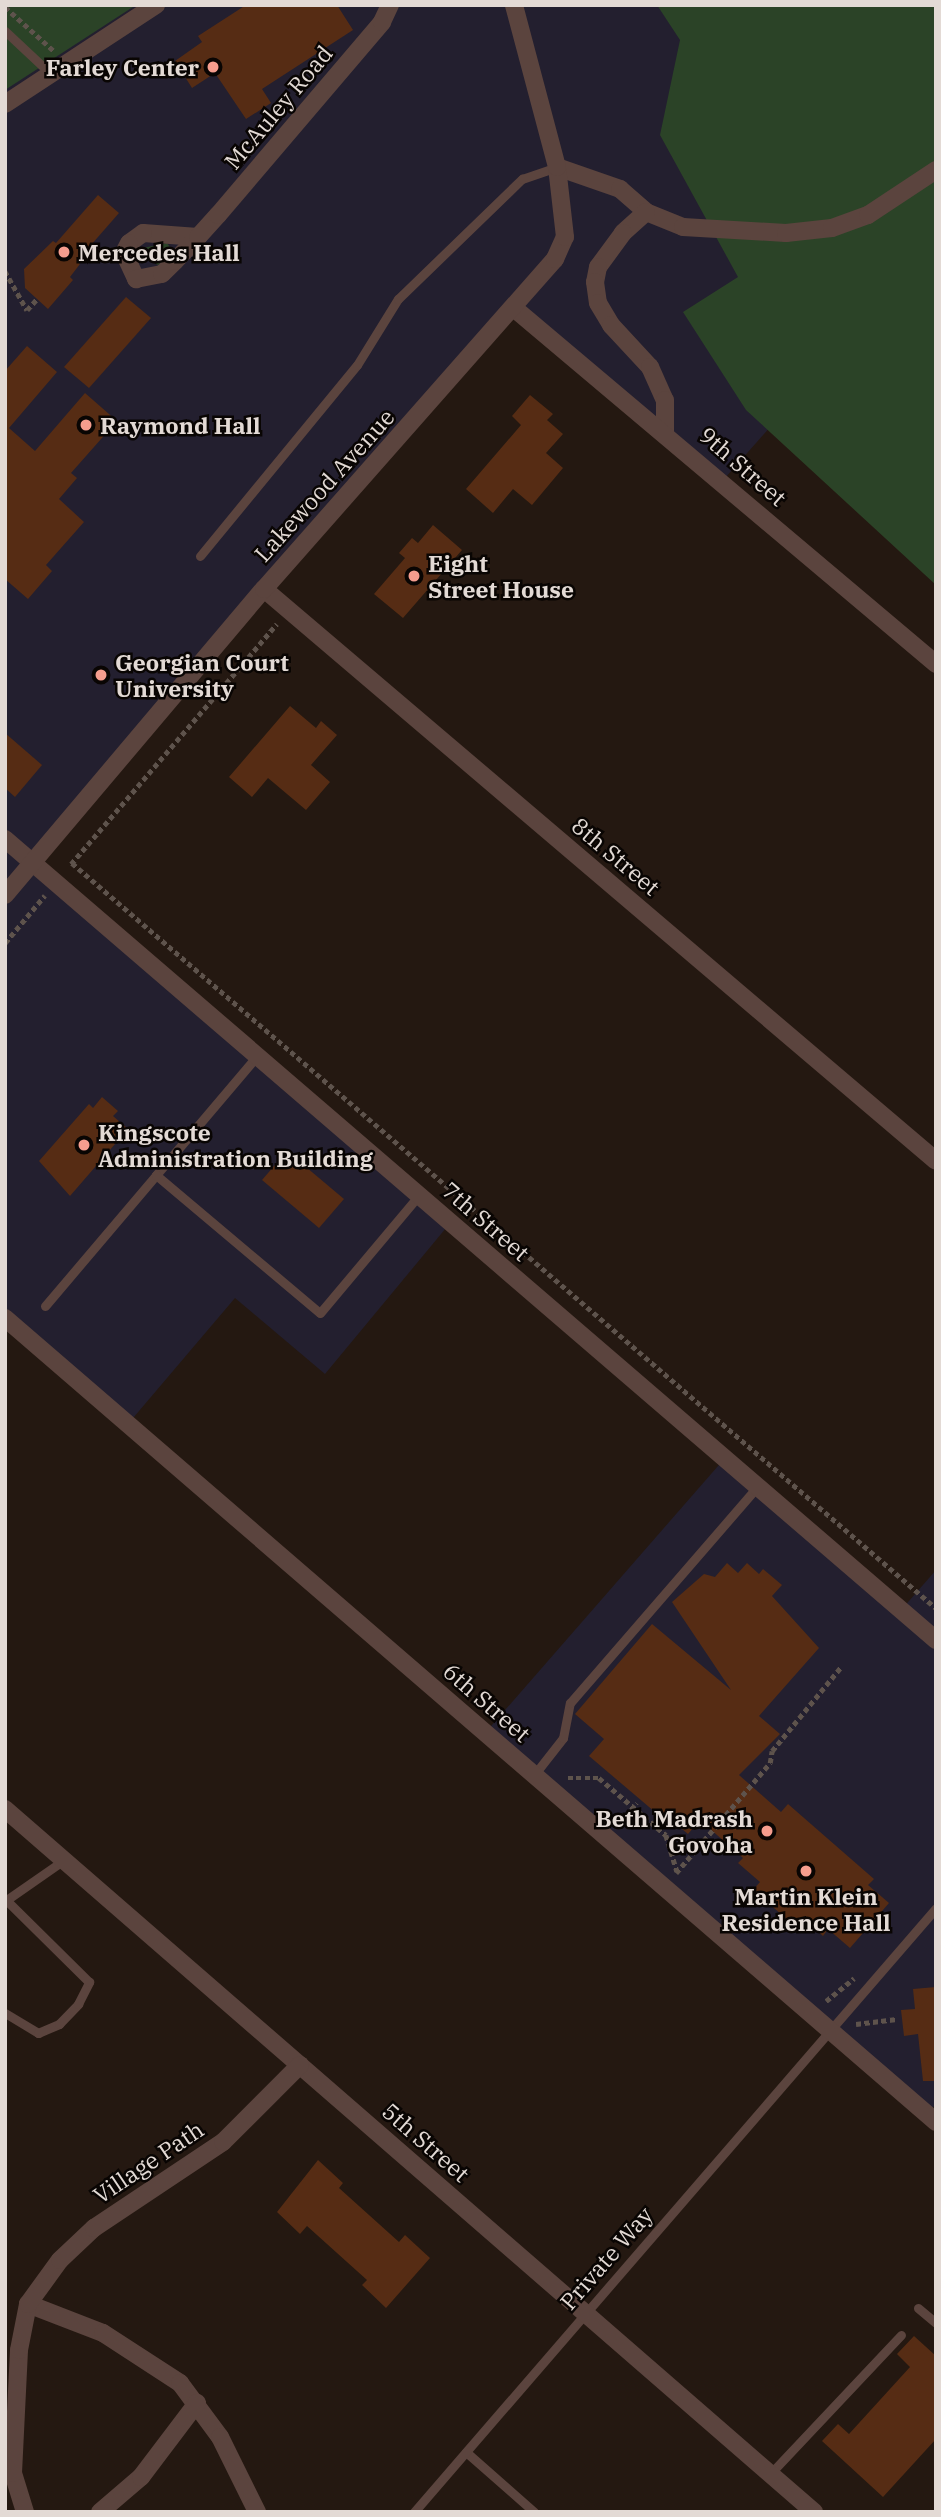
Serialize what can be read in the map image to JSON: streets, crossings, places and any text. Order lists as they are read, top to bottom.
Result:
{
  "streets": {
    "street": [
      "McAuley Road",
      "9th Street",
      "Lakewood Avenue",
      "8th Street",
      "7th Street",
      "6th Street",
      "5th Street",
      "Village Path"
    ],
    "lane": ["Private Way"]
  },
  "crossings": [
    ["9th Street", "Lakewood Avenue"],
    ["Lakewood Avenue", "8th Street"],
    ["Lakewood Avenue", "7th Street"],
    ["6th Street", "Private Way"],
    ["5th Street", "Village Path"],
    ["5th Street", "Private Way"]
  ],
  "places": [
    "Farley Center",
    "Mercedes Hall",
    "Raymond Hall",
    "Eight Street House",
    "Georgian Court University",
    "Kingscote Administration Building",
    "Beth Madrash Govoha",
    "Martin Klein Residence Hall"
  ]
}
